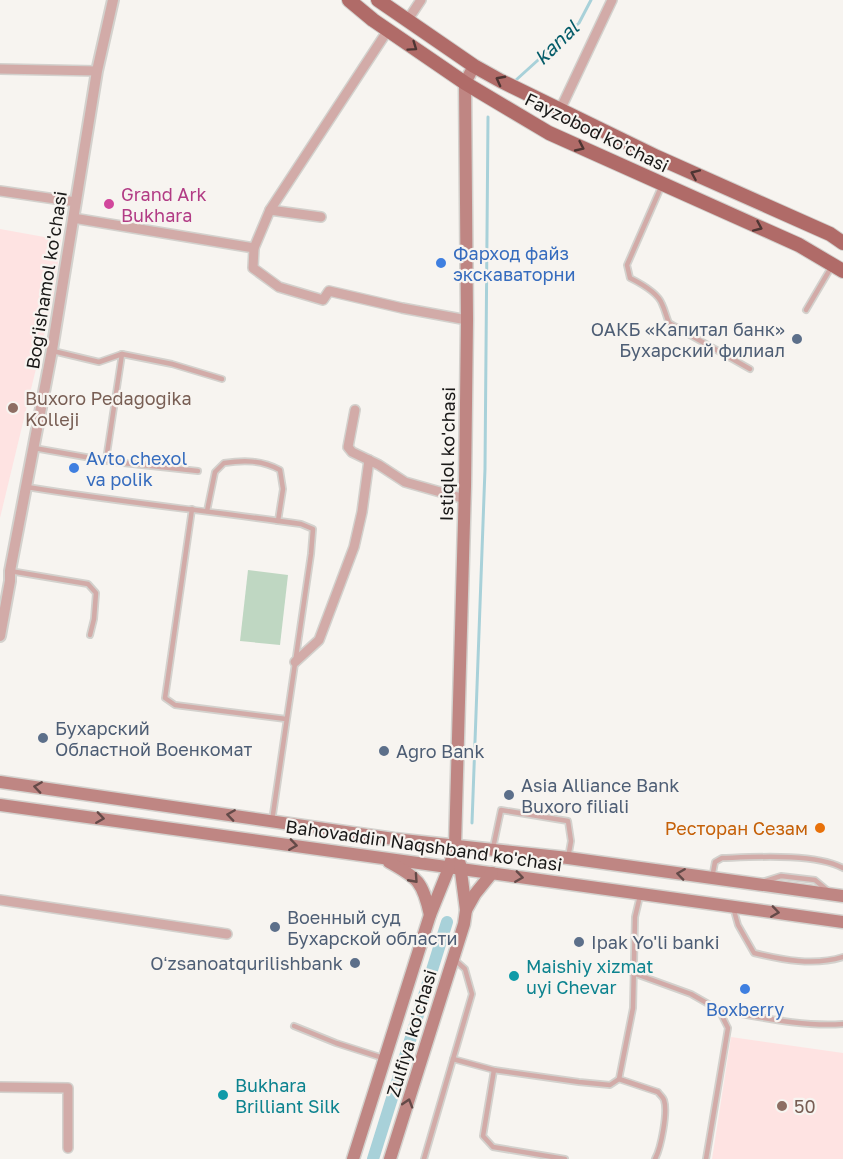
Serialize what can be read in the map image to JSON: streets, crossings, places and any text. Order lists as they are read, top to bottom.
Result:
{
  "streets": {
    "main road": [
      "Fayzobod ko'chasi",
      "Istiqlol ko'chasi",
      "Bahovaddin Naqshband ko'chasi",
      "Zulfiya ko'chasi"
    ],
    "street": ["Bog'ishamol ko'chasi"]
  },
  "crossings": [
    ["Fayzobod ko'chasi", "Istiqlol ko'chasi"],
    ["Istiqlol ko'chasi", "Bahovaddin Naqshband ko'chasi"],
    ["Istiqlol ko'chasi", "Zulfiya ko'chasi"],
    ["Bahovaddin Naqshband ko'chasi", "Zulfiya ko'chasi"]
  ],
  "water": ["kanal"],
  "places": [
    "Grand Ark Bukhara",
    "Фарход файз экскаваторни",
    "ОАКБ «Капитал банк» Бухарский филиал",
    "Buxoro Pedagogika Kolleji",
    "Avto chexol va polik",
    "Бухарский Областной Военкомат",
    "Agro Bank",
    "Asia Alliance Bank Buxoro filiali",
    "Ресторан Сезам",
    "Военный суд Бухарской области",
    "Ipak Yo'li banki",
    "Oʻzsanoatqurilishbank",
    "Maishiy xizmat uyi Chevar",
    "Boxberry",
    "Bukhara Brilliant Silk",
    "50"
  ]
}
